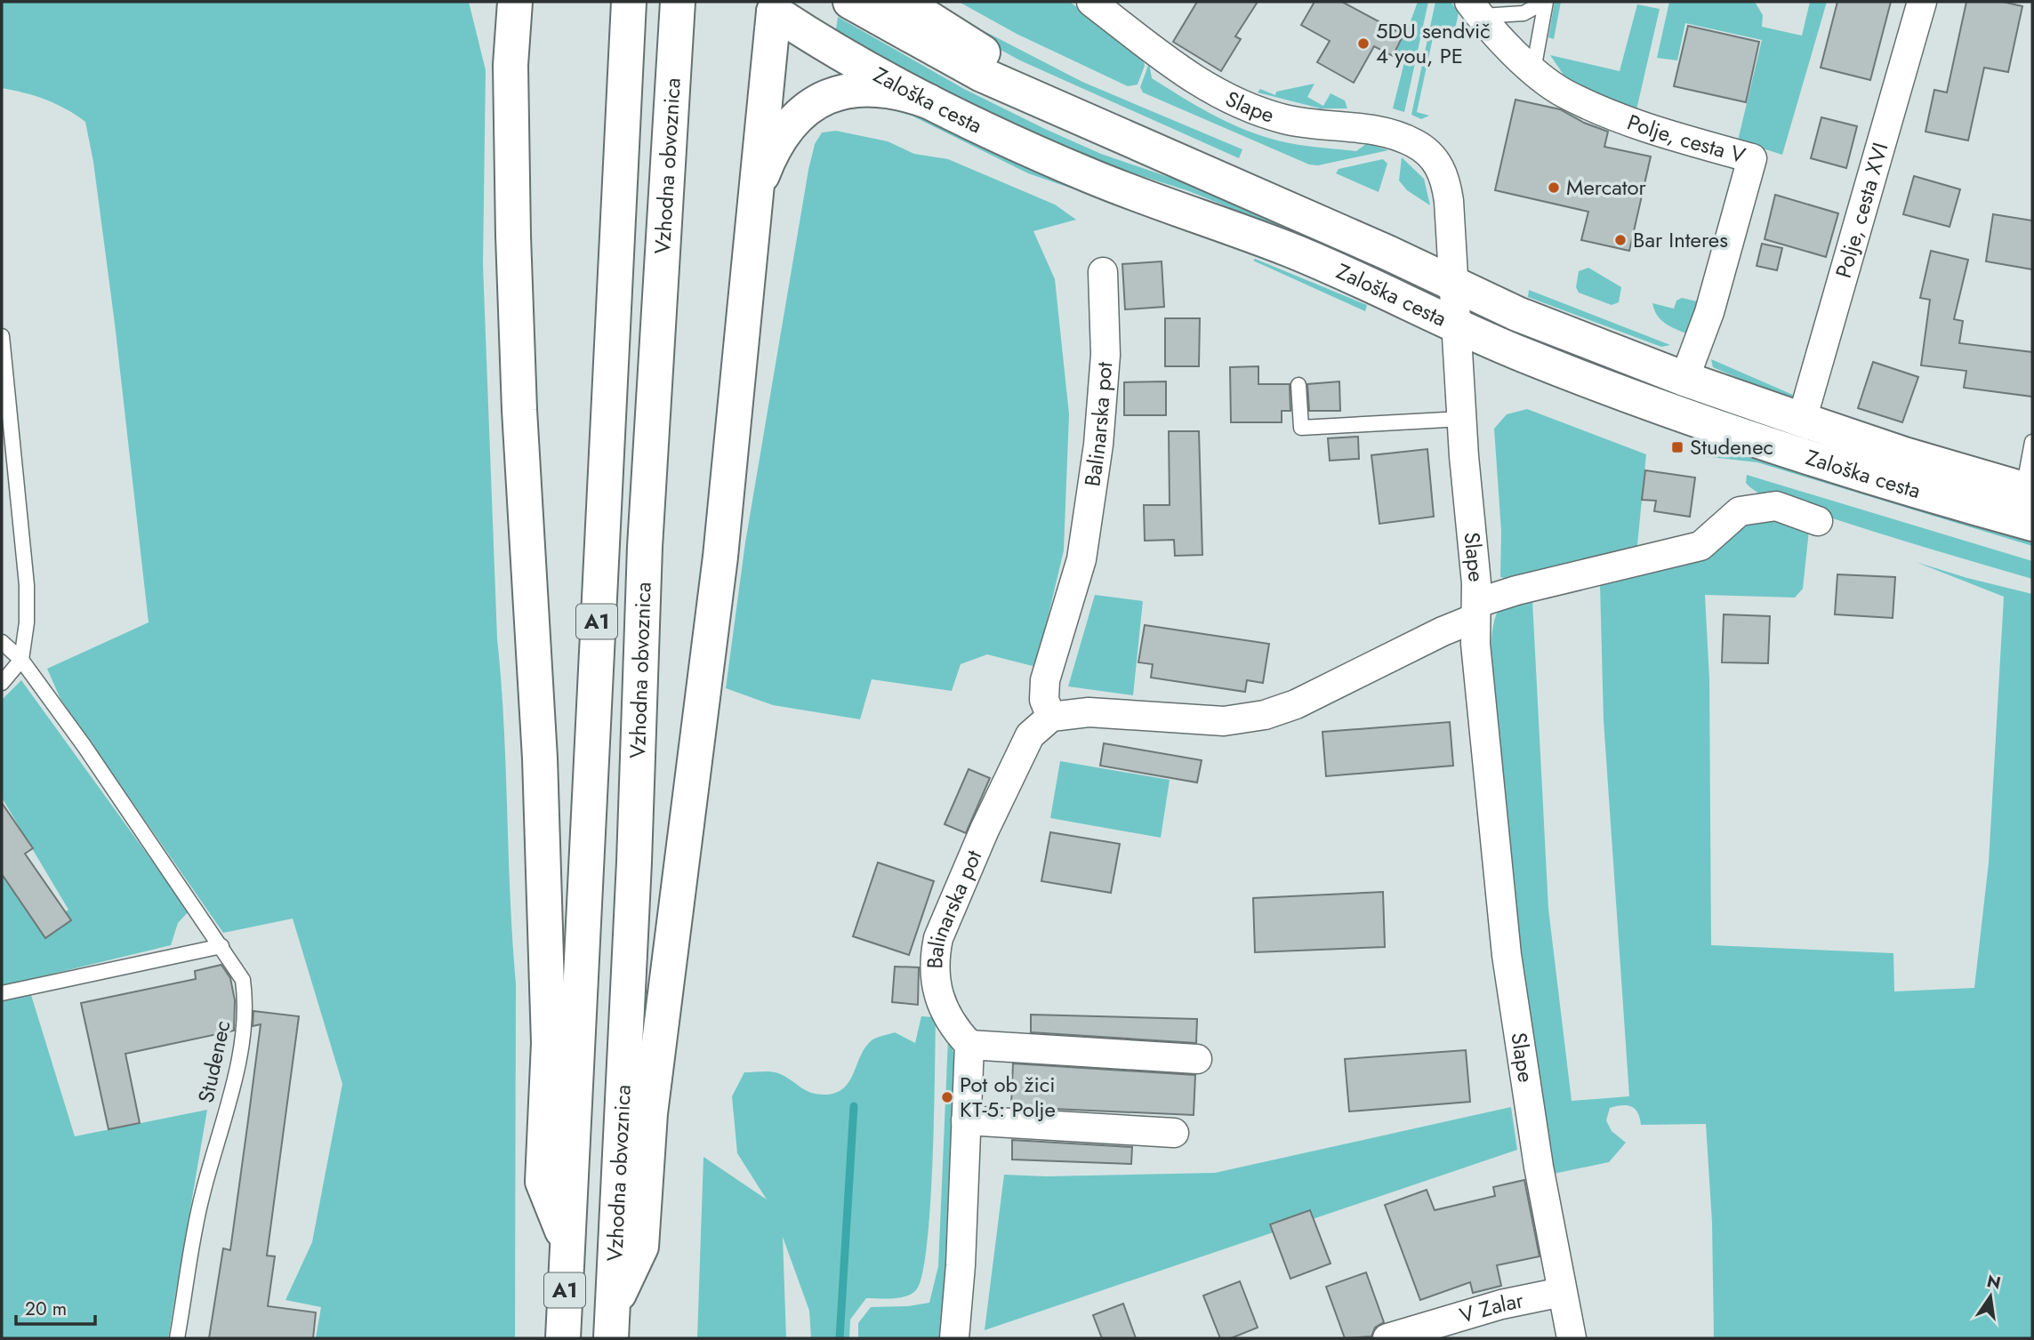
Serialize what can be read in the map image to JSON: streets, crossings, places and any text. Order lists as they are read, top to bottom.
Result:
{
  "streets": {
    "main road": ["Zaloška cesta", "Vzhodna obvoznica", "A1"],
    "street": [
      "Slape",
      "Polje, cesta V",
      "Polje, cesta XVI",
      "Balinarska pot",
      "V Zalar"
    ],
    "lane": ["Studenec"]
  },
  "crossings": [
    ["Zaloška cesta", "Slape"],
    ["Zaloška cesta", "Polje, cesta V"],
    ["Zaloška cesta", "Polje, cesta XVI"],
    ["Slape", "V Zalar"]
  ],
  "places": {
    "other": [
      "5DU sendvič 4 you, PE",
      "Mercator",
      "Bar Interes",
      "Pot ob žici KT-5: Polje"
    ],
    "transit": ["Studenec"]
  },
  "scale_bar": "20 m",
  "north": "top"
}
